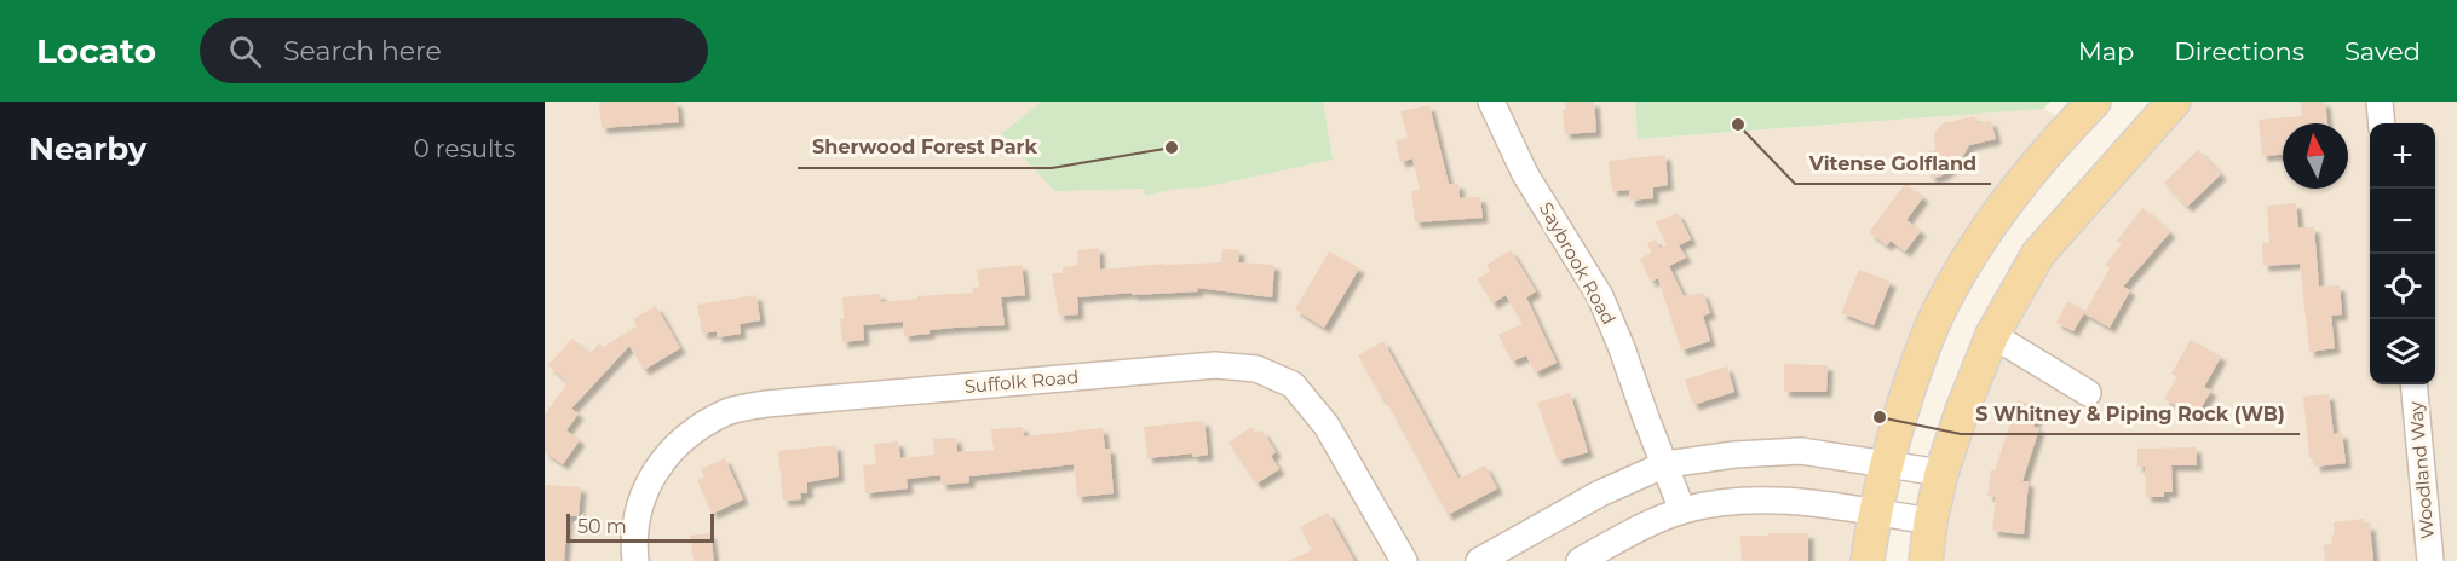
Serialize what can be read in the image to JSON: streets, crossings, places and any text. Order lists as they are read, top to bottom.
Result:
{
  "streets": {
    "street": ["Saybrook Road", "Suffolk Road", "Woodland Way"]
  },
  "places": ["Vitense Golfland", "Sherwood Forest Park", "S Whitney & Piping Rock (WB)"],
  "scale_bar": "50 m",
  "north": "top",
  "page": {
    "header": "Locato",
    "search": "Search here",
    "nav": ["Map", "Directions", "Saved"],
    "heading": ["Nearby", "0 results"],
    "map_buttons": ["+", "−"],
    "scale": "50 m"
  }
}
